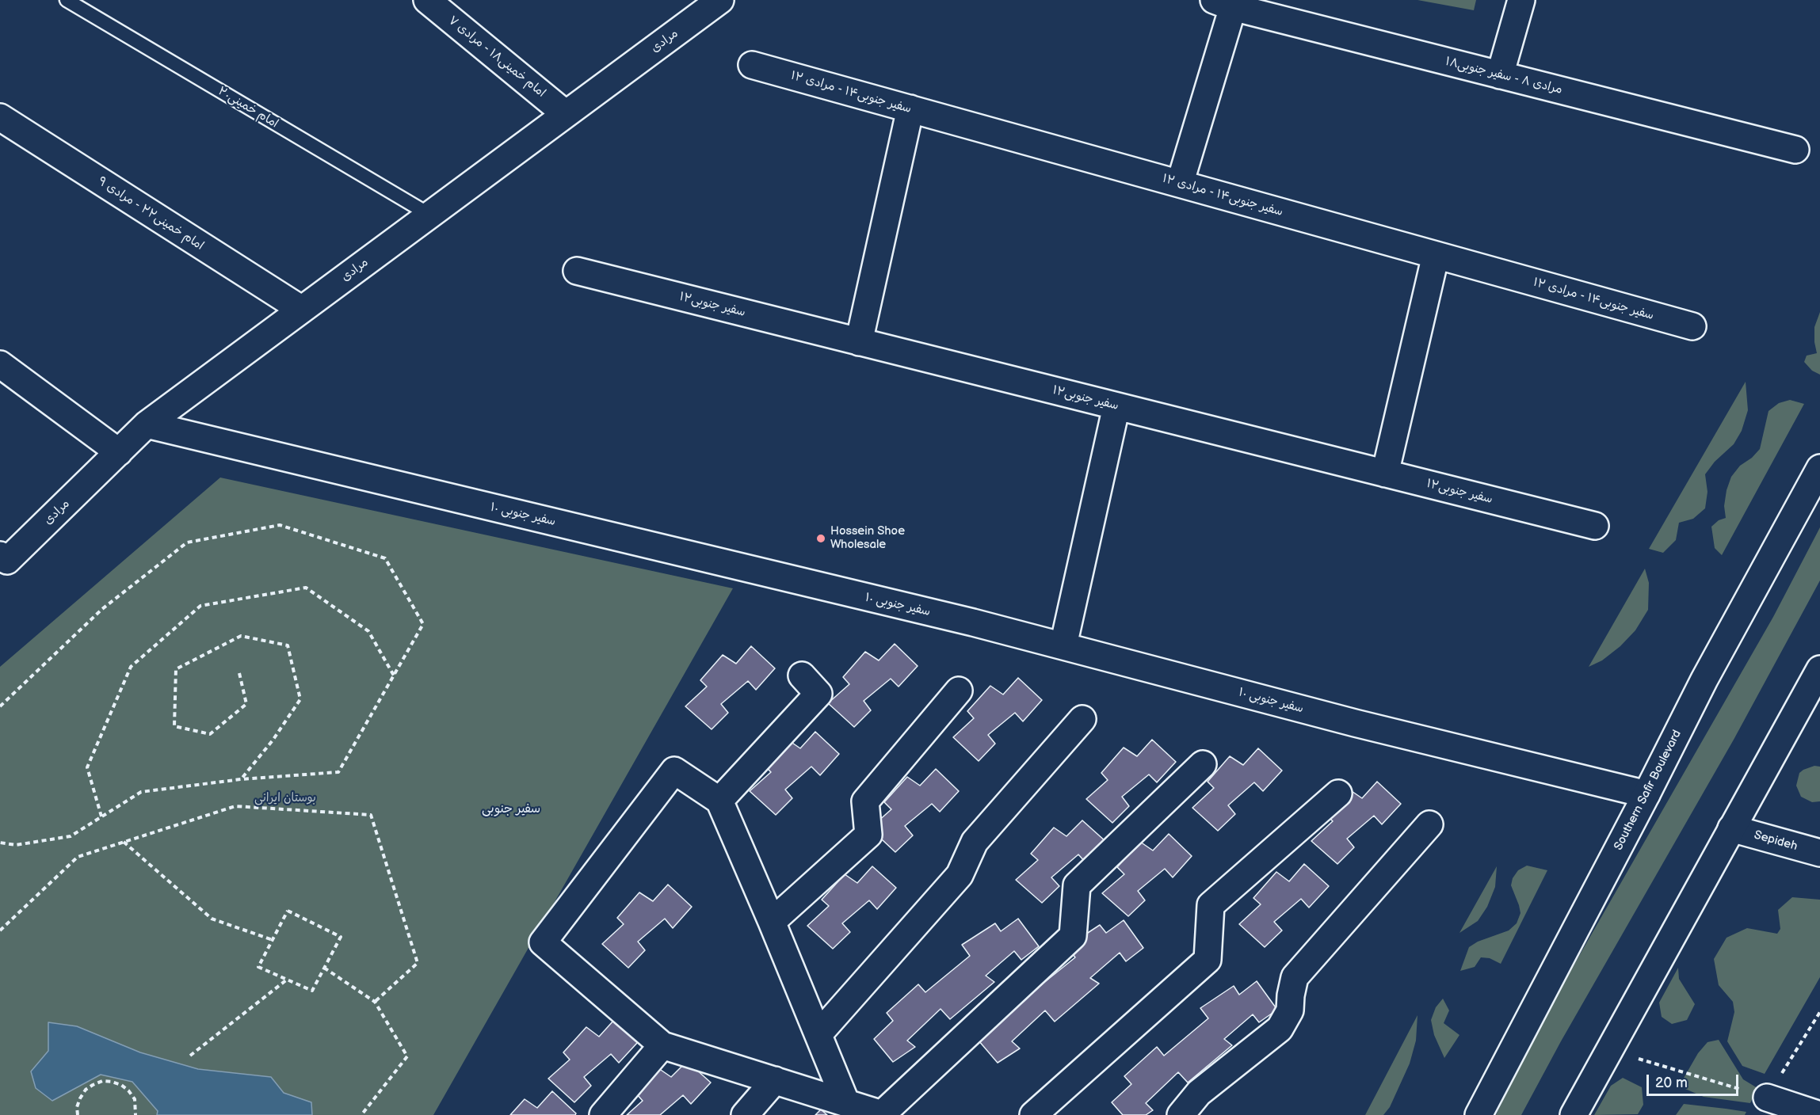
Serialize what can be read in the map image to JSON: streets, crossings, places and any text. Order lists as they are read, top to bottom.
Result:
{
  "streets": {
    "street": [
      "مرادی",
      "امام خمینی۱۸ - مرادی ۷",
      "مرادی ۸ - سفیر جنوبی۱۸",
      "سفیر جنوبی۱۴ - مرادی ۱۲",
      "امام خمینی۲۲ - مرادی ۹",
      "سفیر جنوبی۱۲",
      "سفیر جنوبی ۱۰",
      "Southern Safir Boulevard",
      "Sepideh"
    ],
    "lane": ["امام خمینی۲۰"]
  },
  "crossings": [
    ["مرادی", "امام خمینی۱۸ - مرادی ۷"],
    ["مرادی", "امام خمینی۲۰"],
    ["مرادی", "امام خمینی۲۲ - مرادی ۹"],
    ["مرادی", "سفیر جنوبی ۱۰"],
    ["سفیر جنوبی ۱۰", "Southern Safir Boulevard"]
  ],
  "districts": ["سفیر جنوبی"],
  "parks": ["بوستان ایرانی"],
  "places": ["Hossein Shoe Wholesale"],
  "scale_bar": "20 m"
}
